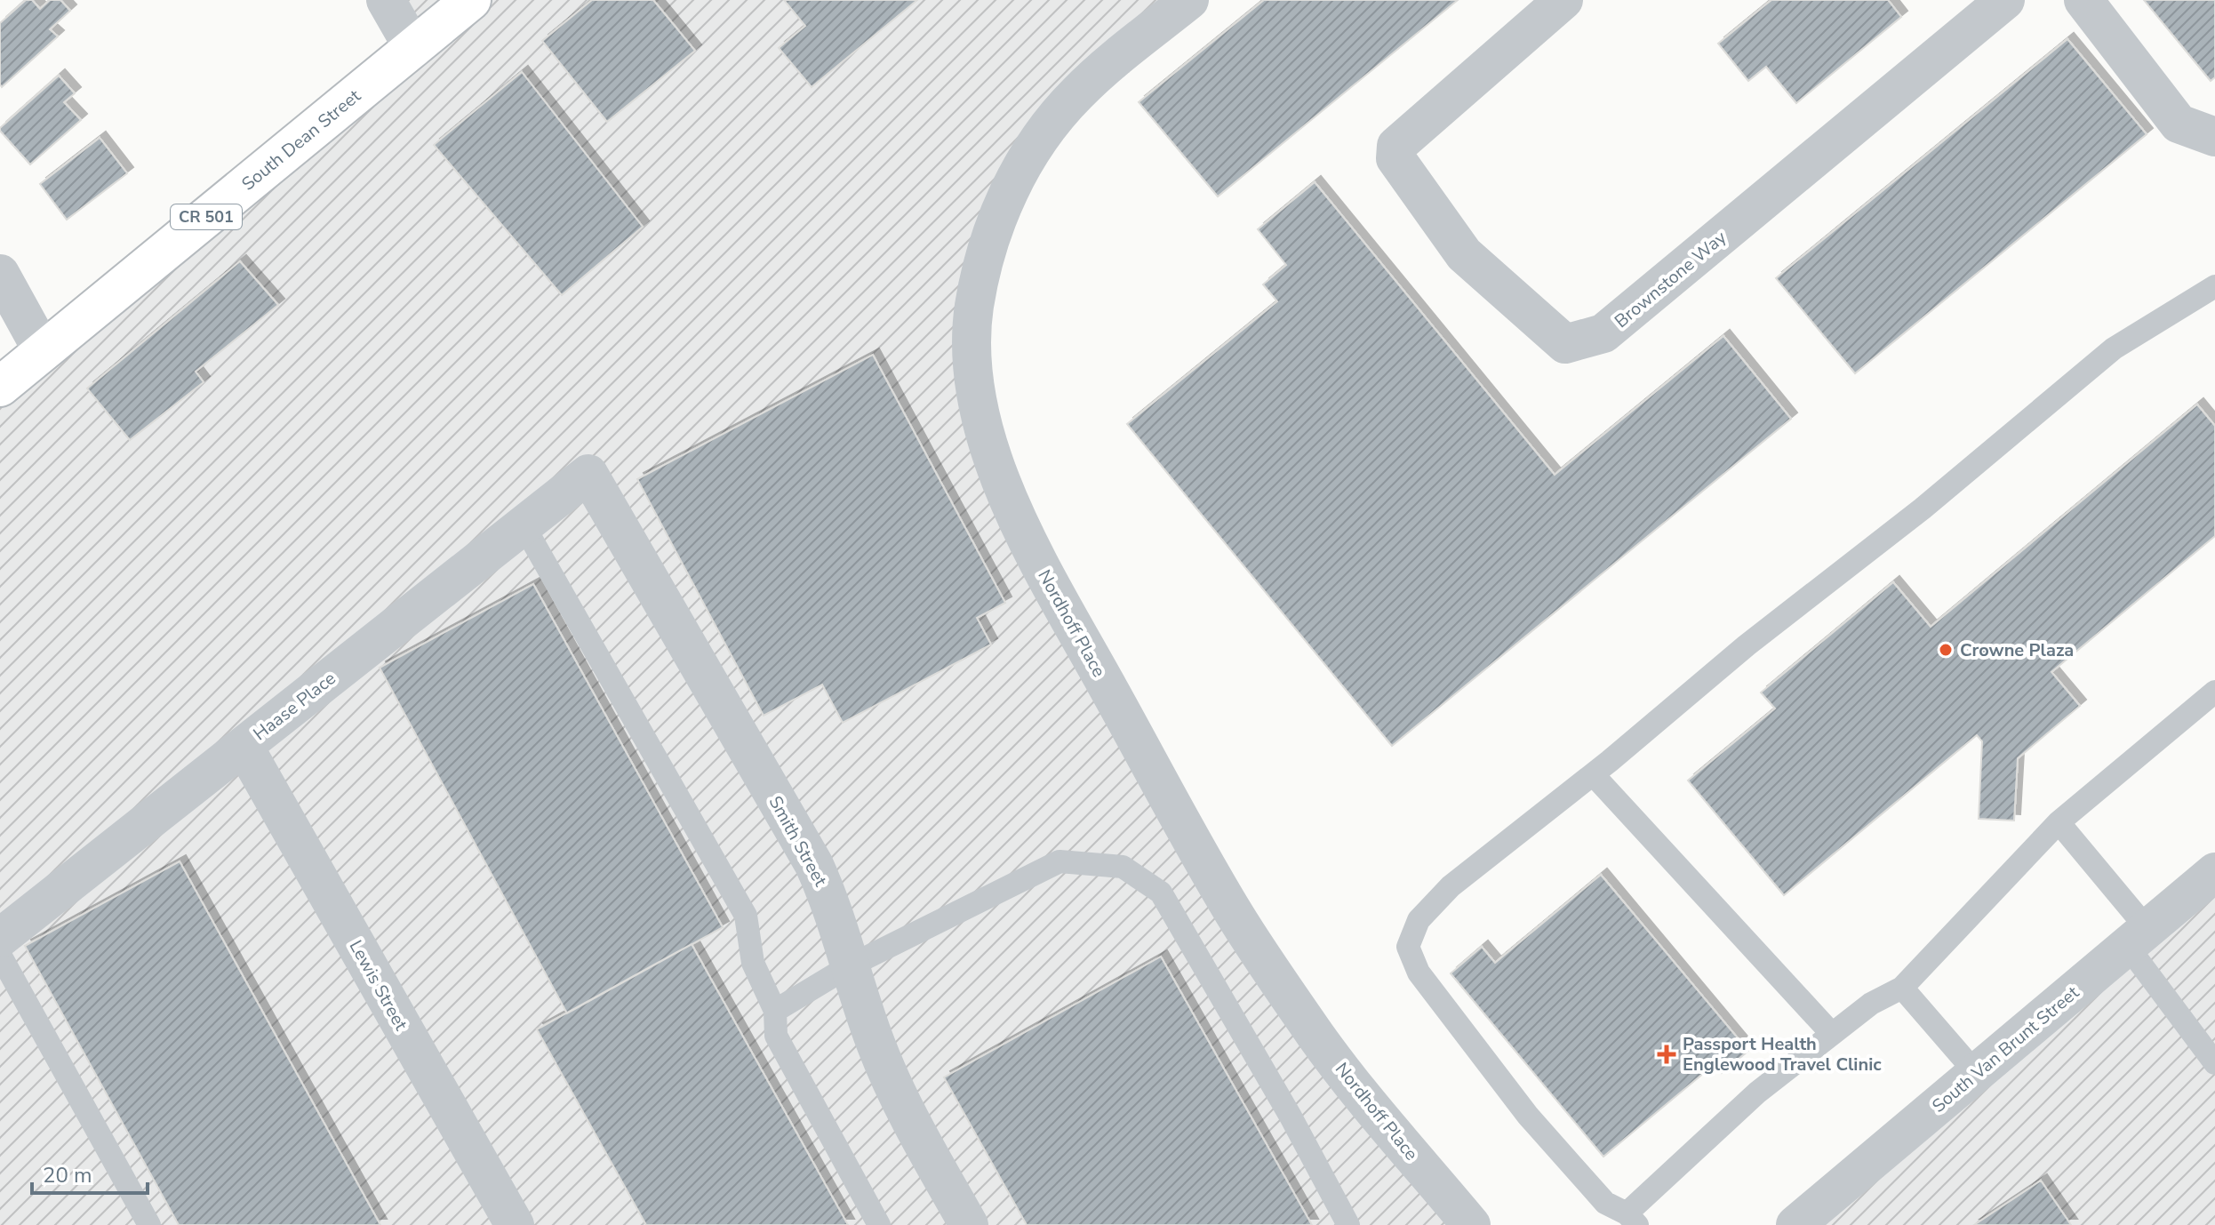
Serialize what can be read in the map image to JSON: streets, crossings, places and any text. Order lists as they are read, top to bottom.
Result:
{
  "streets": {
    "main road": ["South Dean Street", "CR 501"],
    "street": [
      "Brownstone Way",
      "Nordhoff Place",
      "Haase Place",
      "Smith Street",
      "Lewis Street",
      "South Van Brunt Street"
    ]
  },
  "crossings": [
    ["Haase Place", "Smith Street"],
    ["Haase Place", "Lewis Street"]
  ],
  "places": {
    "other": ["Crowne Plaza"],
    "health": ["Passport Health Englewood Travel Clinic"]
  },
  "scale_bar": "20 m"
}
